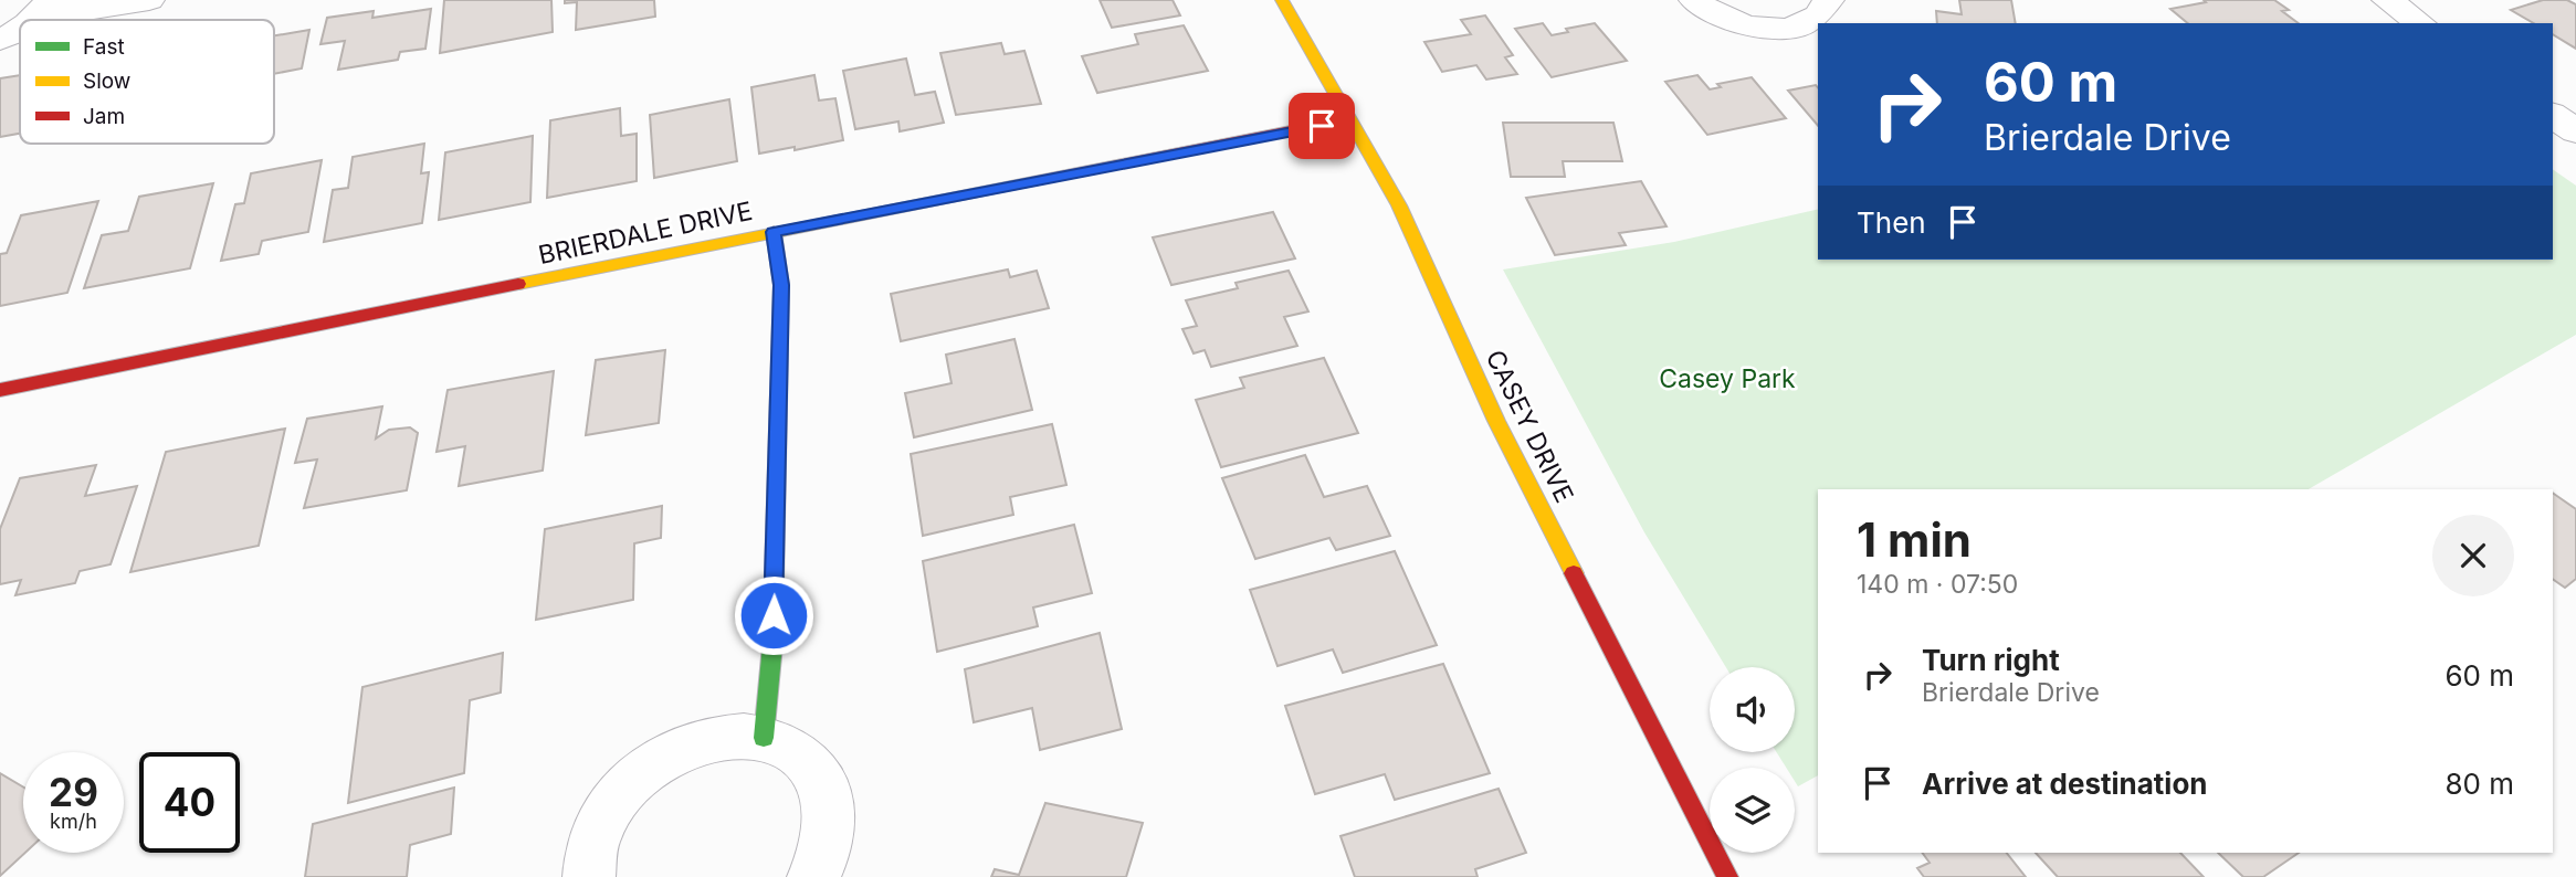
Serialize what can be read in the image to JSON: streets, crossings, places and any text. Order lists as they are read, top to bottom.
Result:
{
  "streets": {
    "street": ["BRIERDALE DRIVE", "CASEY DRIVE"]
  },
  "crossings": [
    ["BRIERDALE DRIVE", "CASEY DRIVE"]
  ],
  "parks": ["Casey Park"],
  "legend": ["Fast", "Slow", "Jam"],
  "page": {
    "turn": ["60 m", "Brierdale Drive"],
    "then": "Then",
    "heading": ["1 min", "140 m · 07:50"],
    "list": [
      {
        "name": "Turn right",
        "note": "Brierdale Drive",
        "value": "60 m"
      },
      {
        "name": "Arrive at destination",
        "value": "80 m"
      }
    ],
    "speed": "29 km/h",
    "limit": "40"
  }
}
